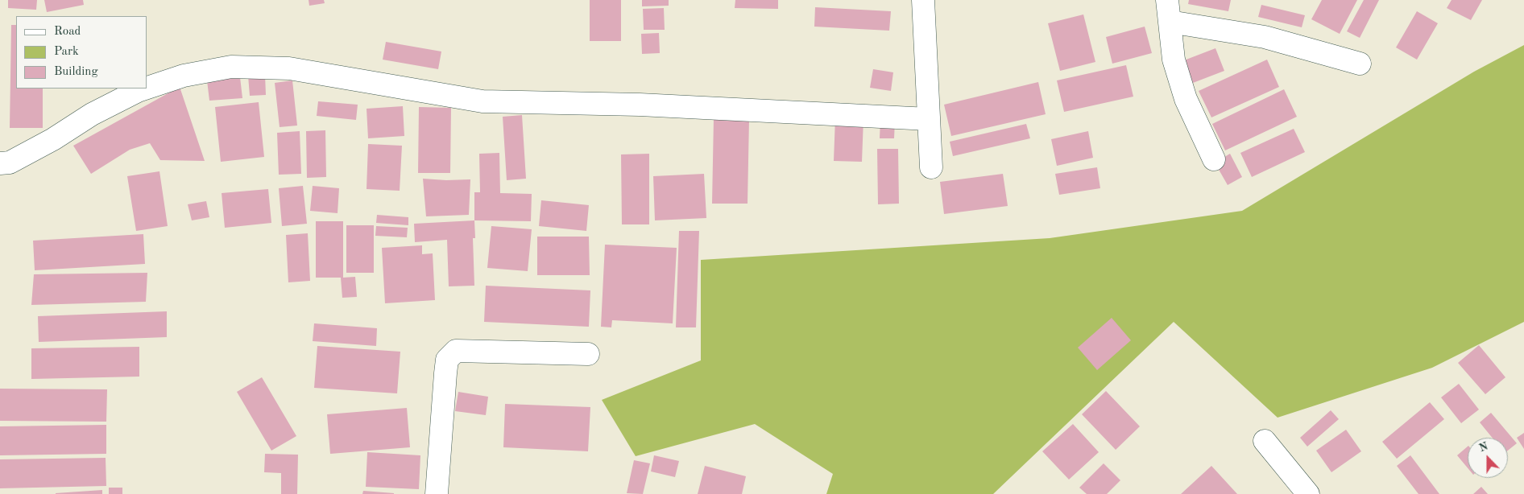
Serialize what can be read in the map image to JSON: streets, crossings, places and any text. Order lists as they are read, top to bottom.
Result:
{
  "legend": ["Road", "Park", "Building"],
  "north": "top"
}
